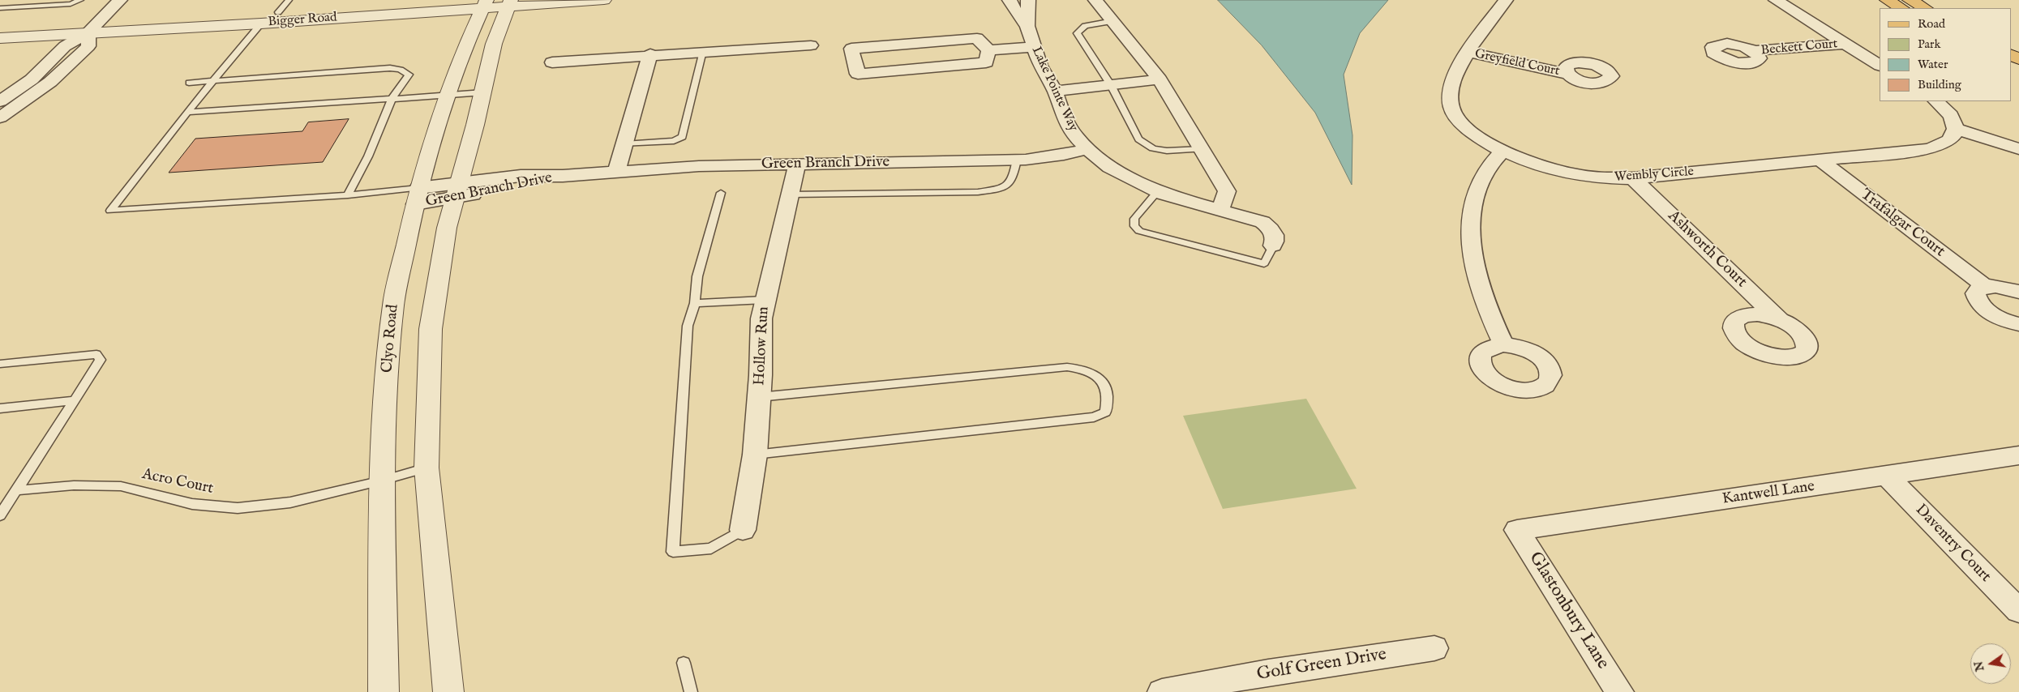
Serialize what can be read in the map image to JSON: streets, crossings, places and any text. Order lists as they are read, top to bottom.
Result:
{
  "streets": {
    "street": [
      "Bigger Road",
      "Beckett Court",
      "Greyfield Court",
      "Lake Pointe Way",
      "Green Branch Drive",
      "Wembly Circle",
      "Trafalgar Court",
      "Ashworth Court",
      "Clyo Road",
      "Hollow Run",
      "Kantwell Lane",
      "Daventry Court",
      "Glastonbury Lane",
      "Golf Green Drive"
    ],
    "lane": ["Acro Court"]
  },
  "crossings": [
    ["Bigger Road", "Clyo Road"],
    ["Greyfield Court", "Wembly Circle"],
    ["Lake Pointe Way", "Green Branch Drive"],
    ["Green Branch Drive", "Clyo Road"],
    ["Green Branch Drive", "Hollow Run"],
    ["Wembly Circle", "Trafalgar Court"],
    ["Wembly Circle", "Ashworth Court"],
    ["Clyo Road", "Acro Court"],
    ["Kantwell Lane", "Daventry Court"],
    ["Kantwell Lane", "Glastonbury Lane"]
  ],
  "legend": [
    "Road",
    "Park",
    "Water",
    "Building"
  ],
  "north": "left"
}
